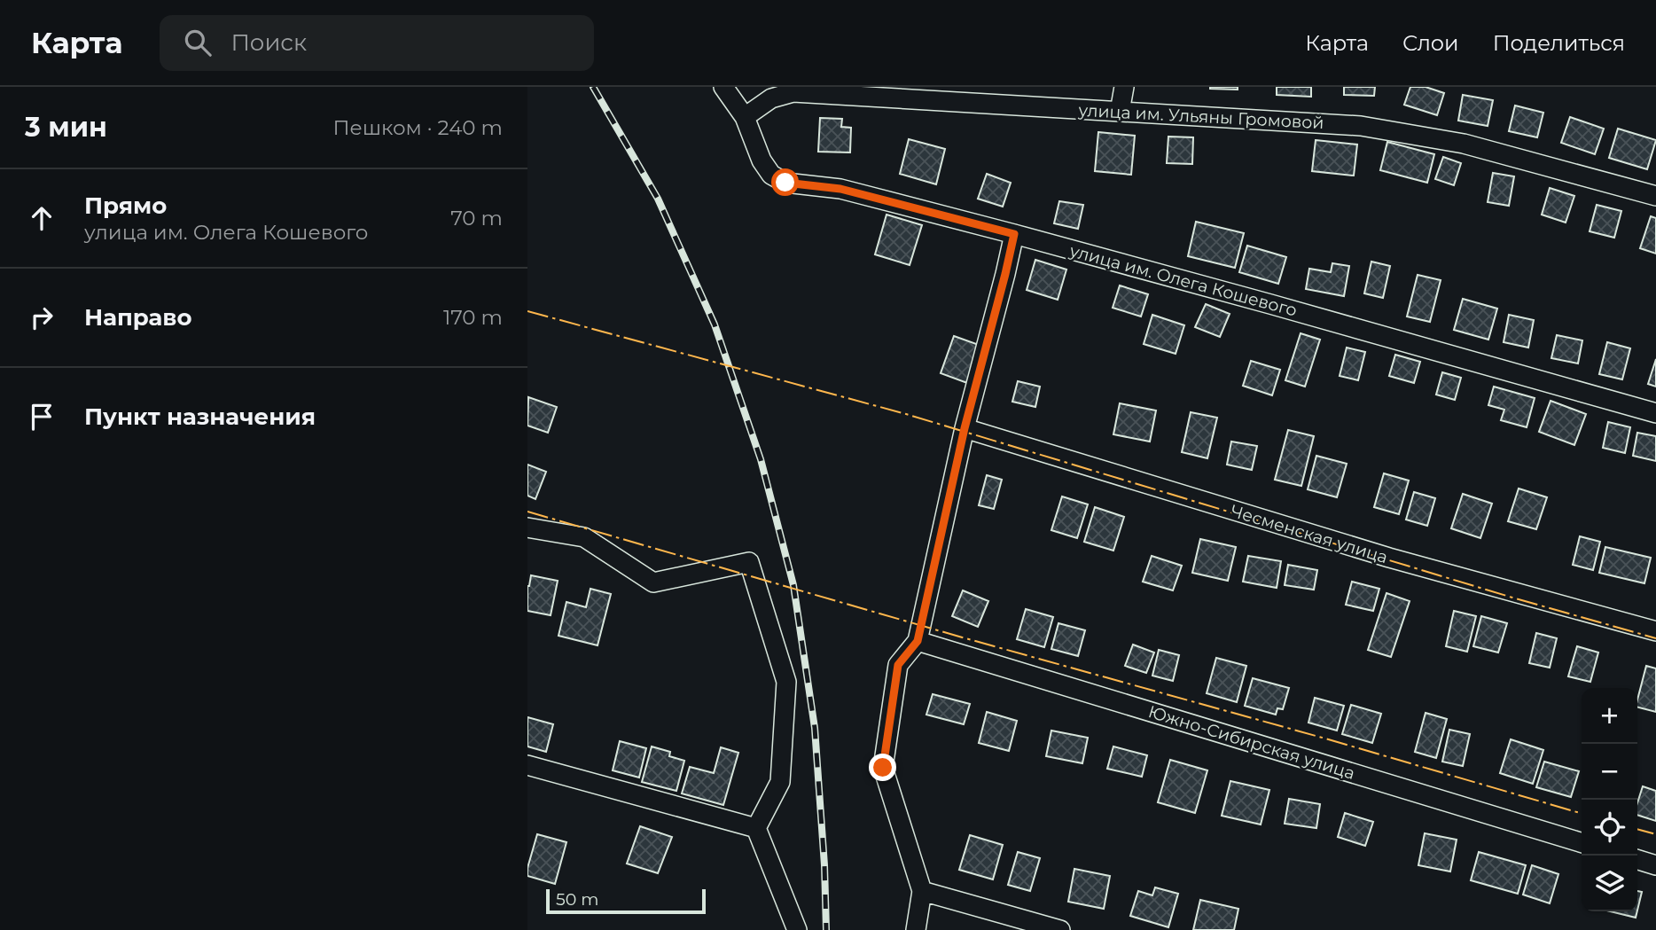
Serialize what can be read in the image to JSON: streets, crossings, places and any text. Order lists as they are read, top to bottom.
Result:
{
  "streets": {
    "street": [
      "улица им. Ульяны Громовой",
      "улица им. Олега Кошевого",
      "Чесменская улица",
      "Южно-Сибирская улица"
    ]
  },
  "crossings": [
    ["улица им. Ульяны Громовой", "улица им. Олега Кошевого"]
  ],
  "scale_bar": "50 m",
  "page": {
    "header": "Карта",
    "search": "Поиск",
    "nav": ["Карта", "Слои", "Поделиться"],
    "heading": ["3 мин", "Пешком · 240 m"],
    "list": [
      ["Прямо", "улица им. Олега Кошевого", "70 m"],
      ["Направо", "170 m"],
      "Пункт назначения"
    ],
    "map_buttons": ["+", "−"],
    "scale": "50 m"
  }
}
